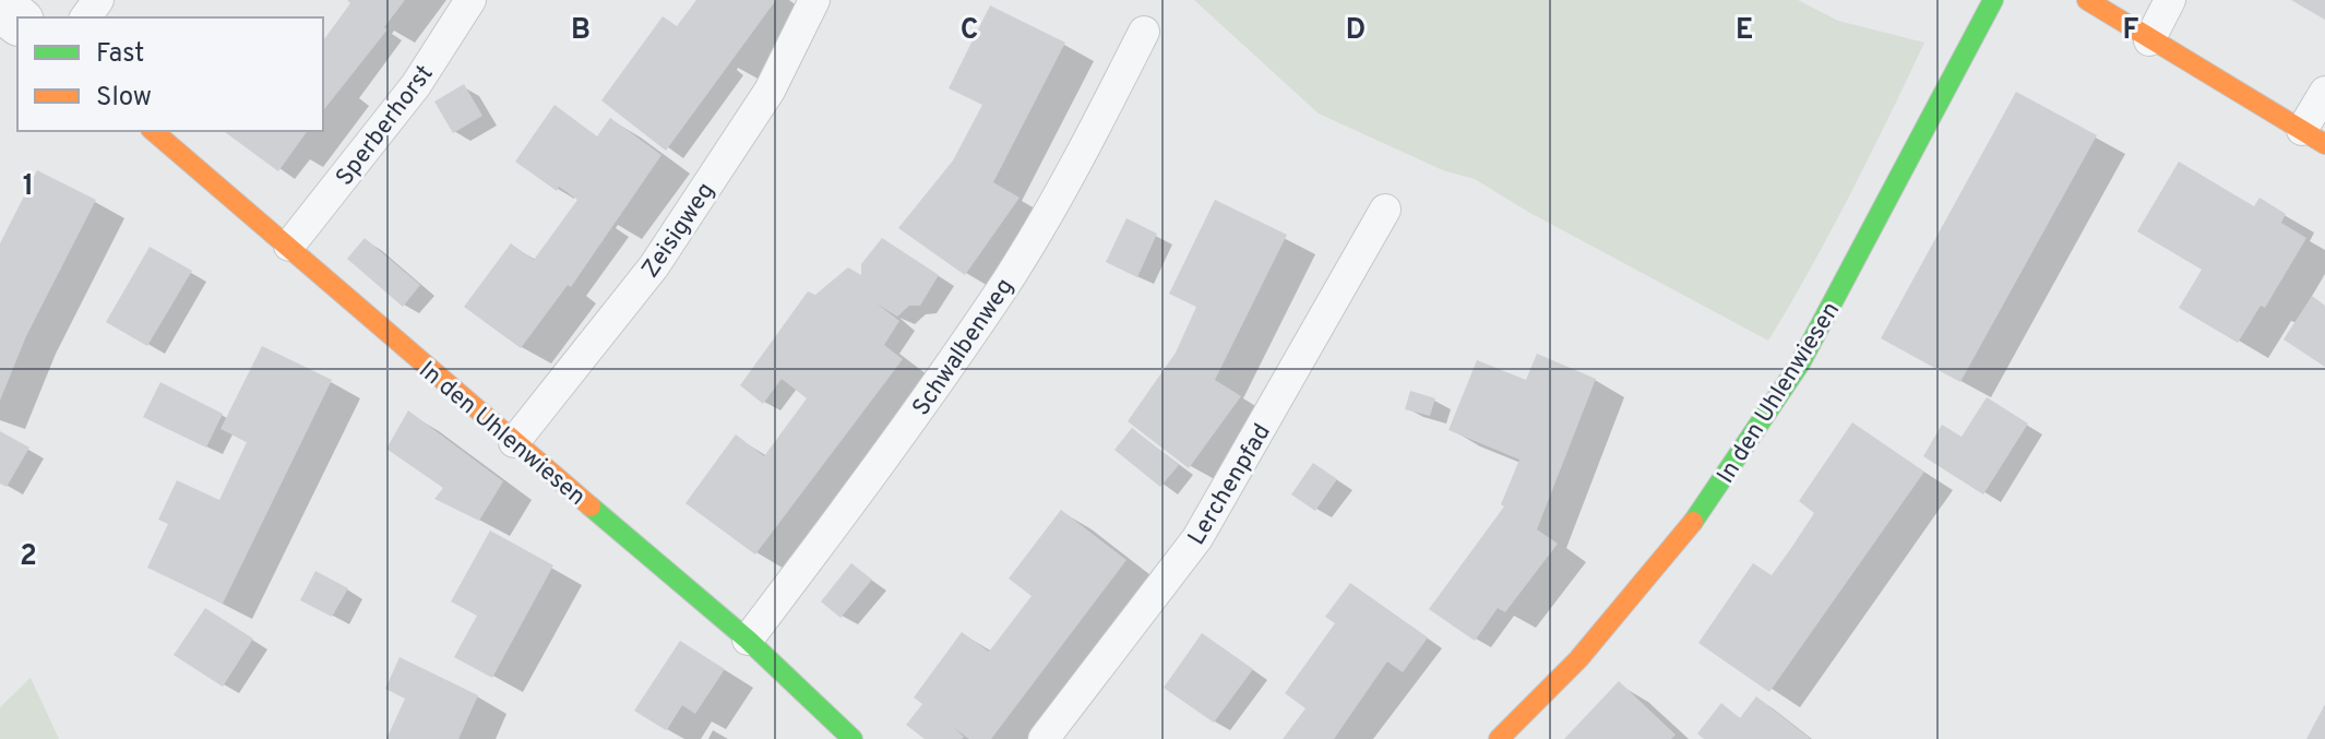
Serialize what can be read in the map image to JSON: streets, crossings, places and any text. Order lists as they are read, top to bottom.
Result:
{
  "streets": {
    "street": ["In den Uhlenwiesen"],
    "lane": [
      "Sperberhorst",
      "Zeisigweg",
      "Schwalbenweg",
      "Lerchenpfad"
    ]
  },
  "crossings": [
    ["Sperberhorst", "In den Uhlenwiesen"],
    ["Zeisigweg", "In den Uhlenwiesen"],
    ["Schwalbenweg", "In den Uhlenwiesen"]
  ],
  "legend": ["Fast", "Slow"],
  "grid": {
    "columns": [
      "B",
      "C",
      "D",
      "E",
      "F"
    ],
    "rows": ["1", "2"]
  }
}
